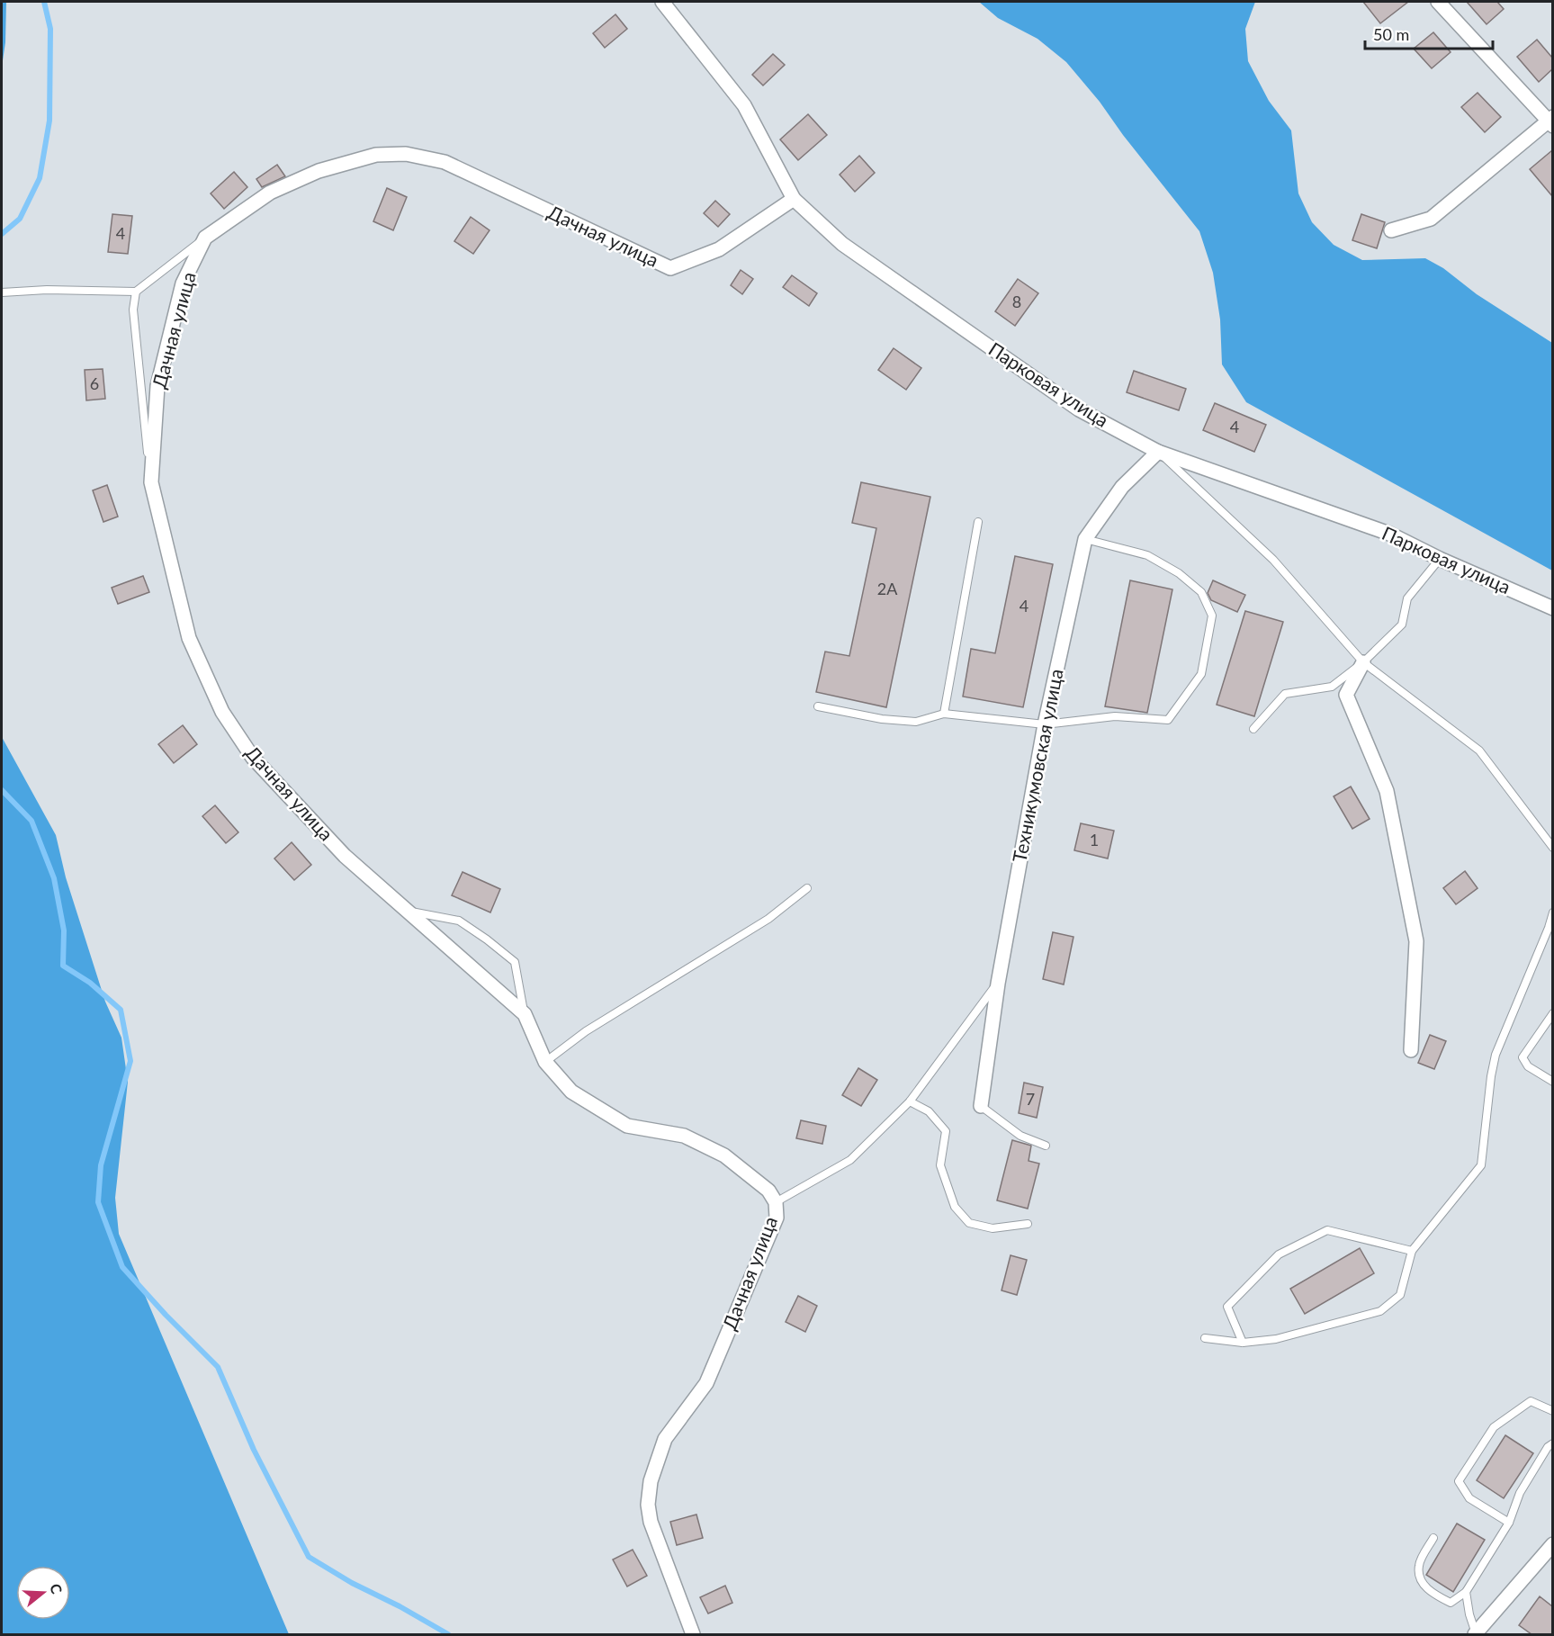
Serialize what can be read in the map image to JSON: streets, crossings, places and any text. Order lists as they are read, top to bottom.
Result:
{
  "streets": {
    "street": ["Дачная улица", "Парковая улица", "Техникумовская улица"]
  },
  "crossings": [
    ["Дачная улица", "Парковая улица"],
    ["Парковая улица", "Техникумовская улица"]
  ],
  "house_numbers": [
    "4",
    "8",
    "6",
    "4",
    "2А",
    "4",
    "1",
    "7"
  ],
  "scale_bar": "50 m",
  "north": "right"
}
